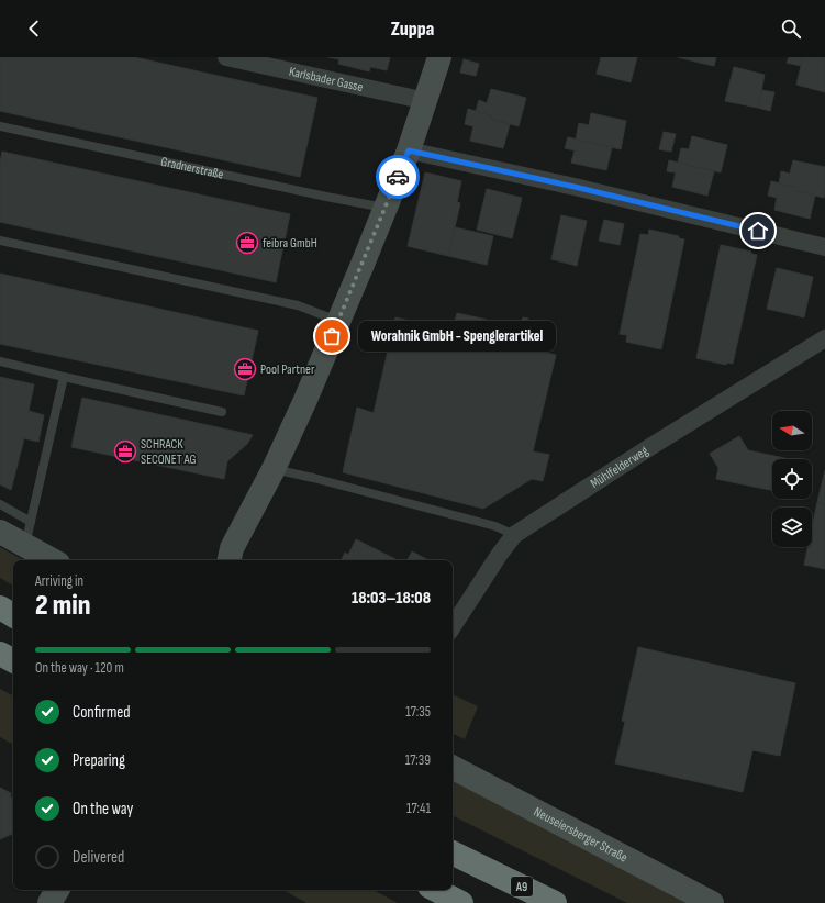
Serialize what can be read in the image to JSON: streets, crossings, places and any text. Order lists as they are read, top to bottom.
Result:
{
  "streets": {
    "highway": ["A9"],
    "main road": ["Neuseiersberger Straße"],
    "street": ["Karlsbader Gasse", "Mühlfelderweg"],
    "lane": ["Gradnerstraße"]
  },
  "places": {
    "office": ["feibra GmbH", "Pool Partner", "SCHRACK SECONET AG"],
    "other": ["Worahnik GmbH - Spenglerartikel"]
  },
  "north": "left",
  "page": {
    "header": "Zuppa",
    "bubble": "Worahnik GmbH - Spenglerartikel",
    "heading": ["2 min", "Arriving in", "18:03–18:08"],
    "bar": "On the way · 120 m",
    "list": [
      ["Confirmed", "17:35"],
      ["Preparing", "17:39"],
      ["On the way", "17:41"],
      "Delivered"
    ]
  }
}
